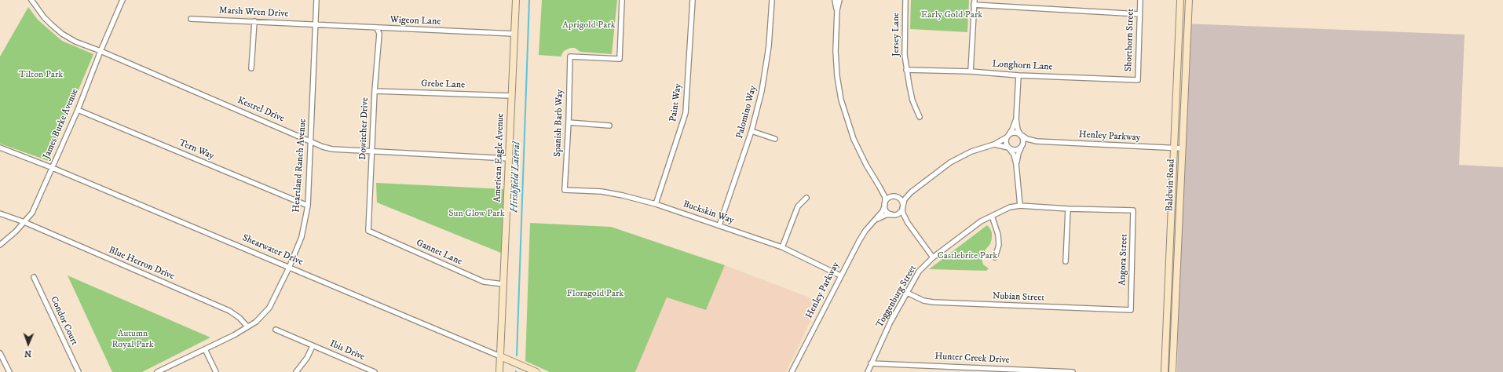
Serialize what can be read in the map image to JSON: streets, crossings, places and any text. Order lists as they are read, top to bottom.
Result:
{
  "streets": {
    "main road": ["American Eagle Avenue", "Baldwin Road", "Shearwater Drive"],
    "street": [
      "Marsh Wren Drive",
      "Wigeon Lane",
      "Jersey Lane",
      "Shorthorn Street",
      "Longhorn Lane",
      "Grebe Lane",
      "Paint Way",
      "Kestrel Drive",
      "Palomino Way",
      "Spanish Barb Way",
      "James Burke Avenue",
      "Dowitcher Drive",
      "Henley Parkway",
      "Tern Way",
      "Heartland Ranch Avenue",
      "Buckskin Way",
      "Gannet Lane",
      "Angora Street",
      "Blue Herron Drive",
      "Toggenburg Street",
      "Nubian Street",
      "Condor Court",
      "Ibis Drive",
      "Hunter Creek Drive"
    ]
  },
  "crossings": [
    ["Marsh Wren Drive", "Wigeon Lane"],
    ["Marsh Wren Drive", "Heartland Ranch Avenue"],
    ["Wigeon Lane", "Dowitcher Drive"],
    ["Wigeon Lane", "American Eagle Avenue"],
    ["Wigeon Lane", "Heartland Ranch Avenue"],
    ["Jersey Lane", "Longhorn Lane"],
    ["Shorthorn Street", "Longhorn Lane"],
    ["Grebe Lane", "Dowitcher Drive"],
    ["Grebe Lane", "American Eagle Avenue"],
    ["Paint Way", "Buckskin Way"],
    ["Kestrel Drive", "James Burke Avenue"],
    ["Kestrel Drive", "Dowitcher Drive"],
    ["Kestrel Drive", "American Eagle Avenue"],
    ["Kestrel Drive", "Heartland Ranch Avenue"],
    ["Palomino Way", "Buckskin Way"],
    ["Spanish Barb Way", "Buckskin Way"],
    ["James Burke Avenue", "Tern Way"],
    ["James Burke Avenue", "Shearwater Drive"],
    ["James Burke Avenue", "Blue Herron Drive"],
    ["Dowitcher Drive", "Gannet Lane"],
    ["Henley Parkway", "Baldwin Road"],
    ["Henley Parkway", "Buckskin Way"],
    ["Tern Way", "Heartland Ranch Avenue"],
    ["American Eagle Avenue", "Shearwater Drive"],
    ["American Eagle Avenue", "Gannet Lane"],
    ["Heartland Ranch Avenue", "Shearwater Drive"],
    ["Heartland Ranch Avenue", "Blue Herron Drive"],
    ["Angora Street", "Toggenburg Street"],
    ["Angora Street", "Nubian Street"],
    ["Toggenburg Street", "Nubian Street"],
    ["Toggenburg Street", "Hunter Creek Drive"]
  ],
  "water": ["Hirshfield Lateral"],
  "parks": [
    "Early Gold Park",
    "Aprigold Park",
    "Tilton Park",
    "Sun Glow Park",
    "Castlebrite Park",
    "Floragold Park",
    "Autumn Royal Park"
  ],
  "north": "bottom"
}
